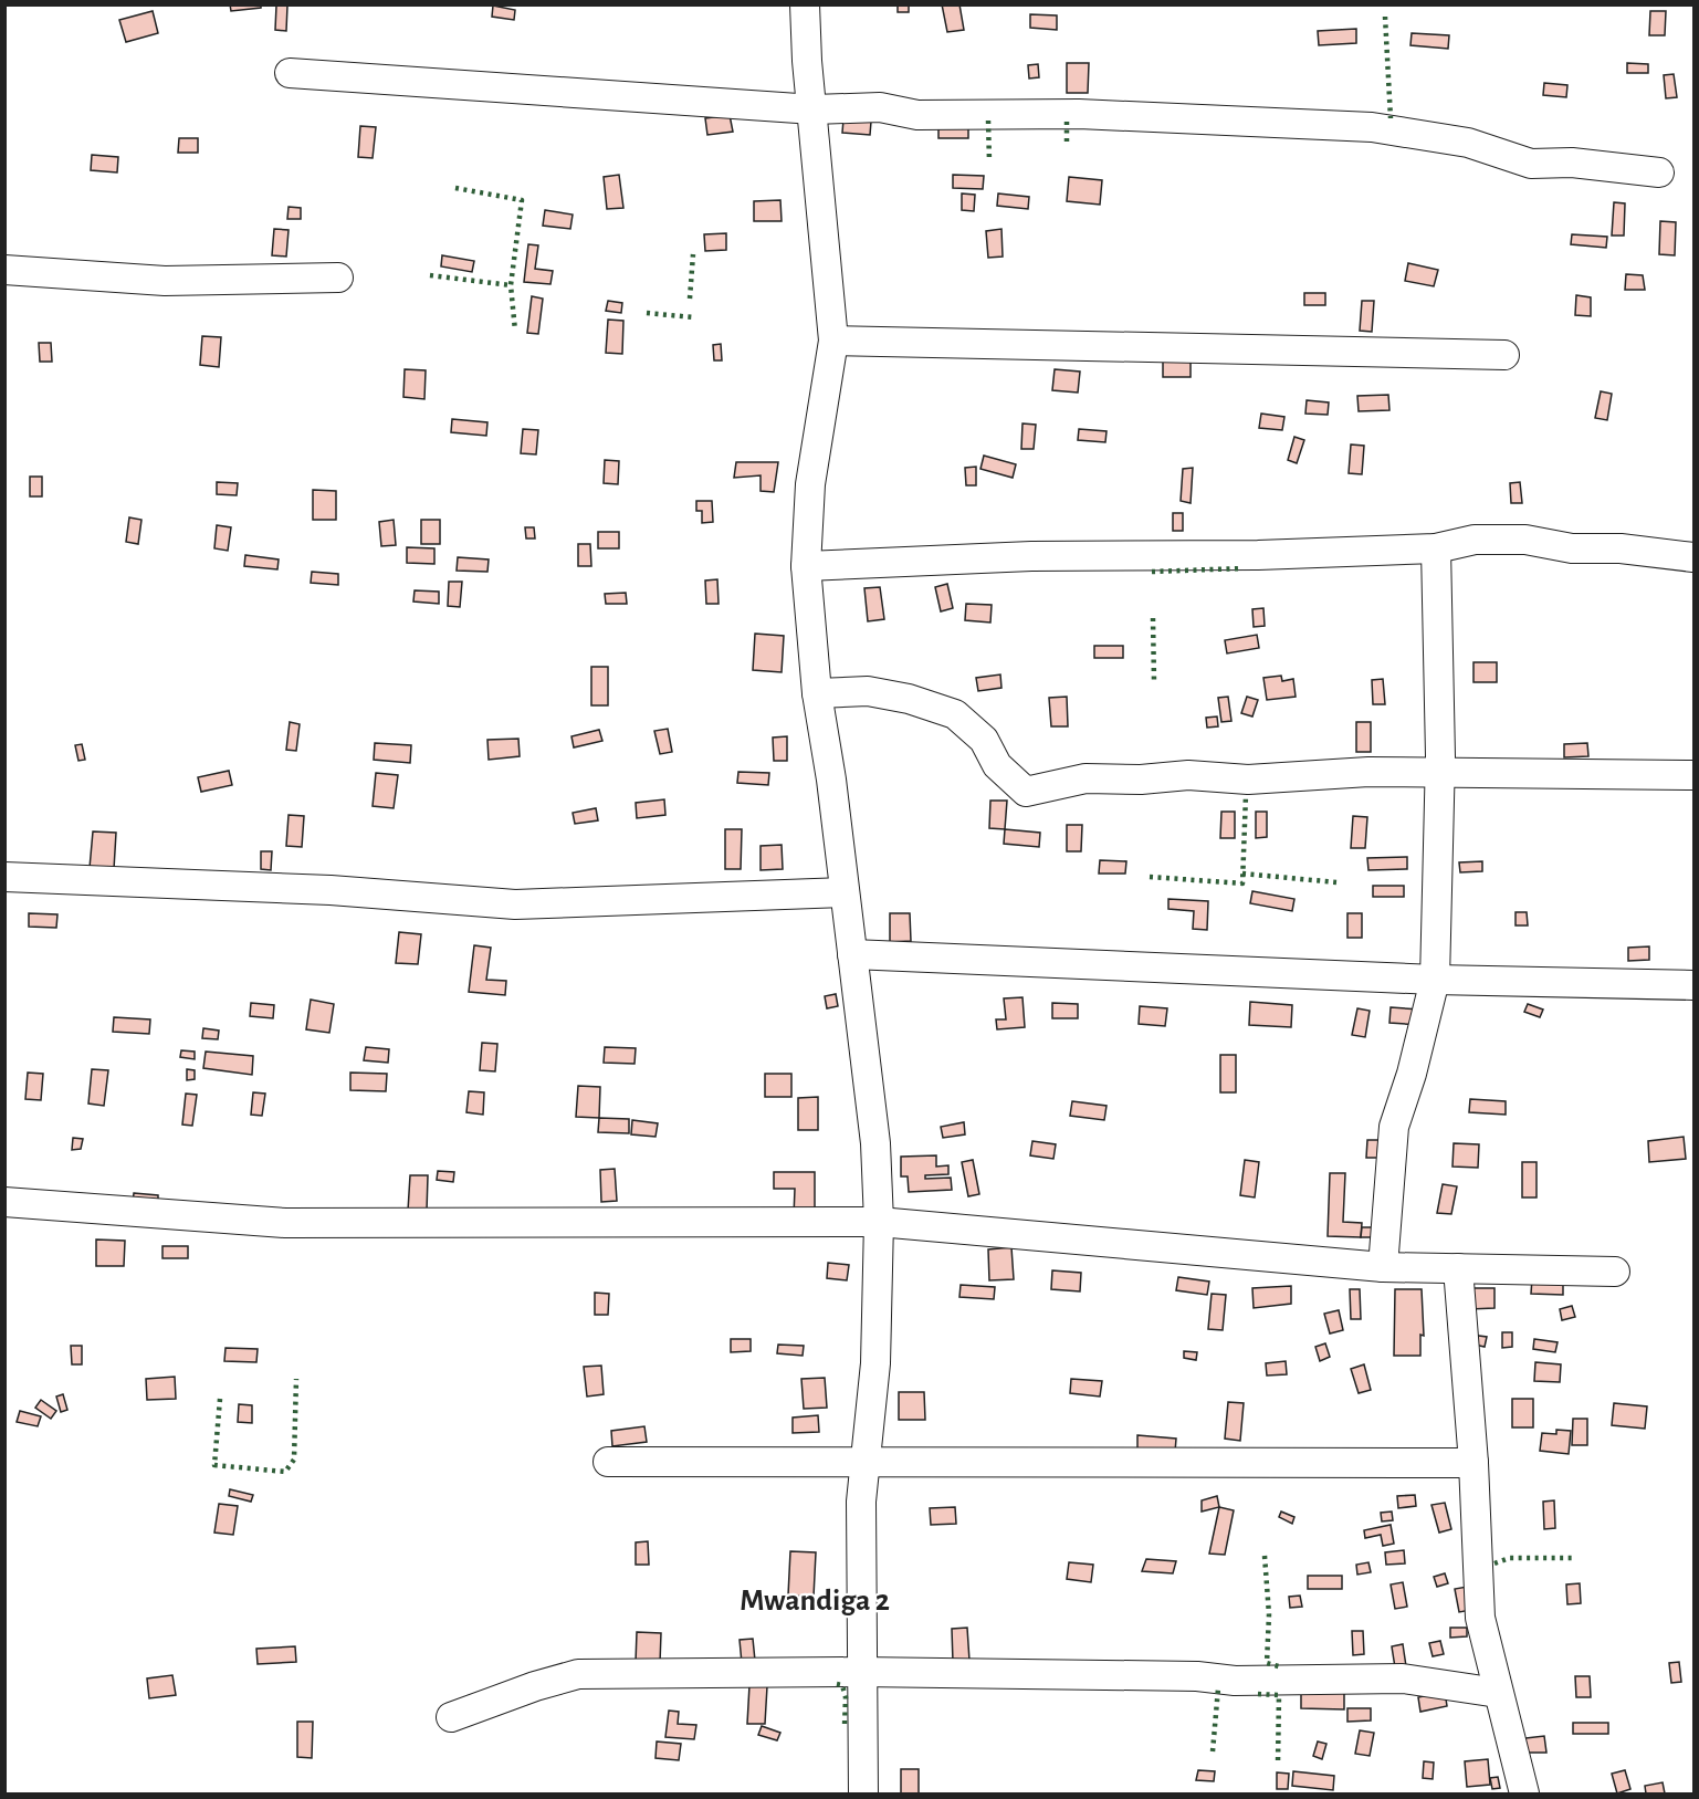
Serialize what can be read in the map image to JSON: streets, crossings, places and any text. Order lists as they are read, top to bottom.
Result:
{
  "districts": ["Mwandiga 2"]
}
